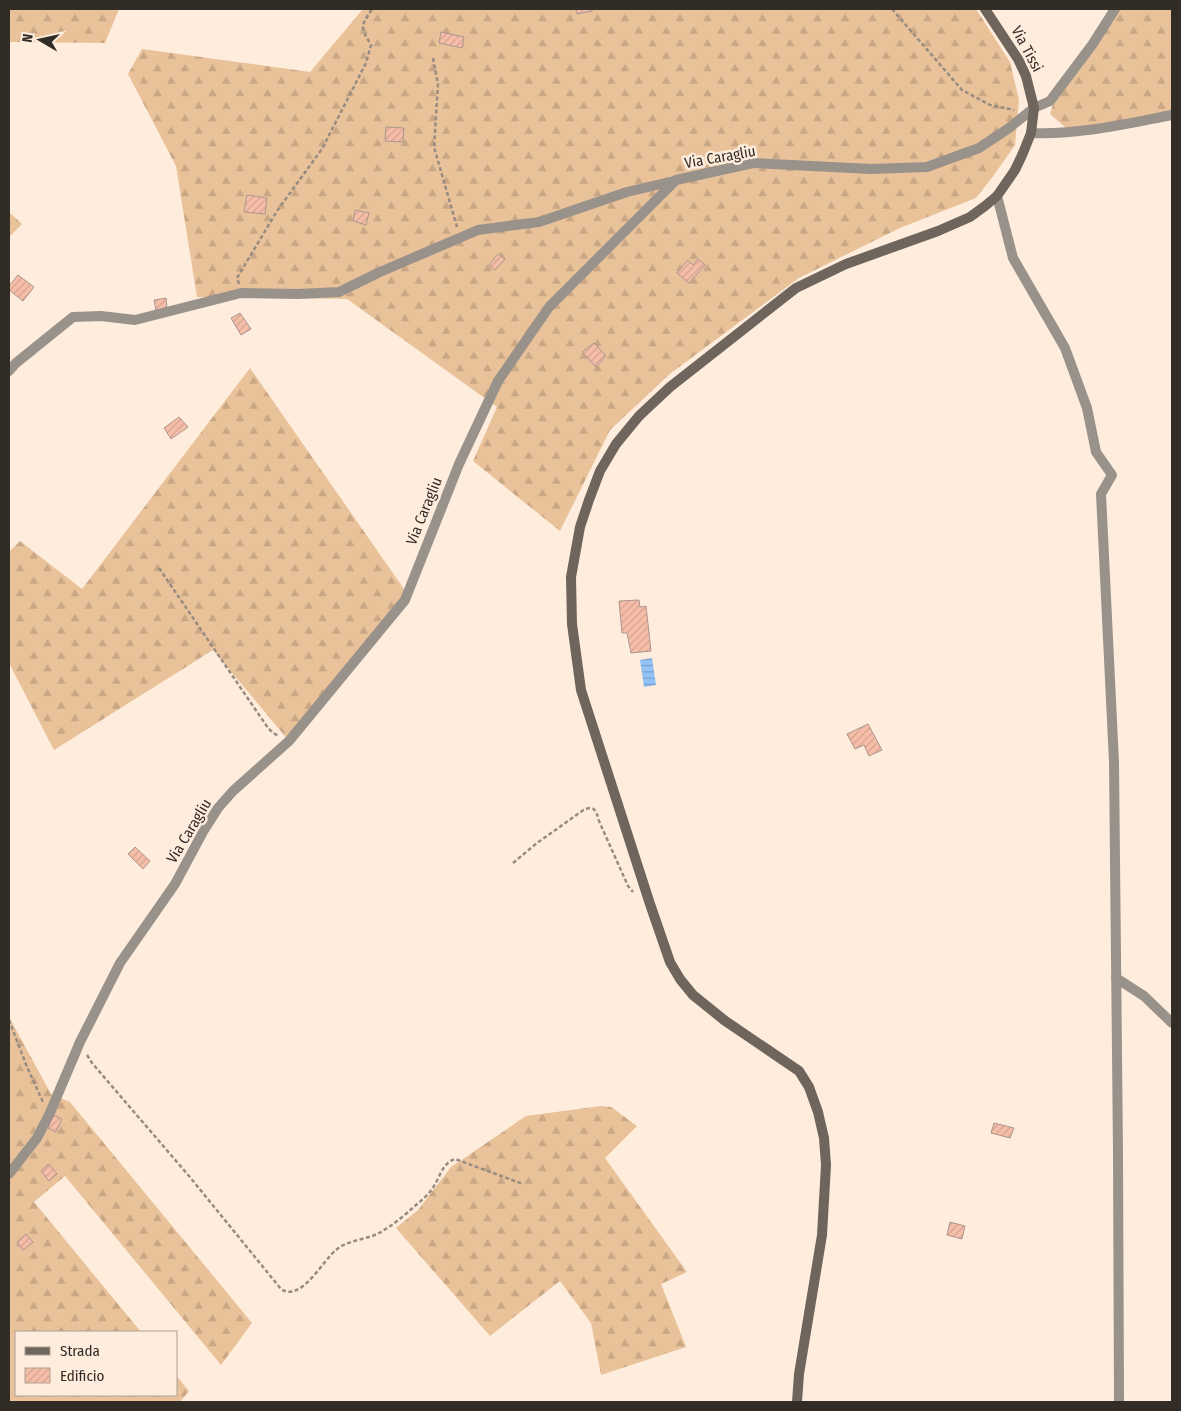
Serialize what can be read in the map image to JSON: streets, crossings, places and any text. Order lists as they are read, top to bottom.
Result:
{
  "streets": {
    "main road": ["Via Tissi"],
    "street": ["Via Caragliu"]
  },
  "crossings": [
    ["Via Tissi", "Via Caragliu"]
  ],
  "legend": ["Strada", "Edificio"],
  "north": "left"
}
